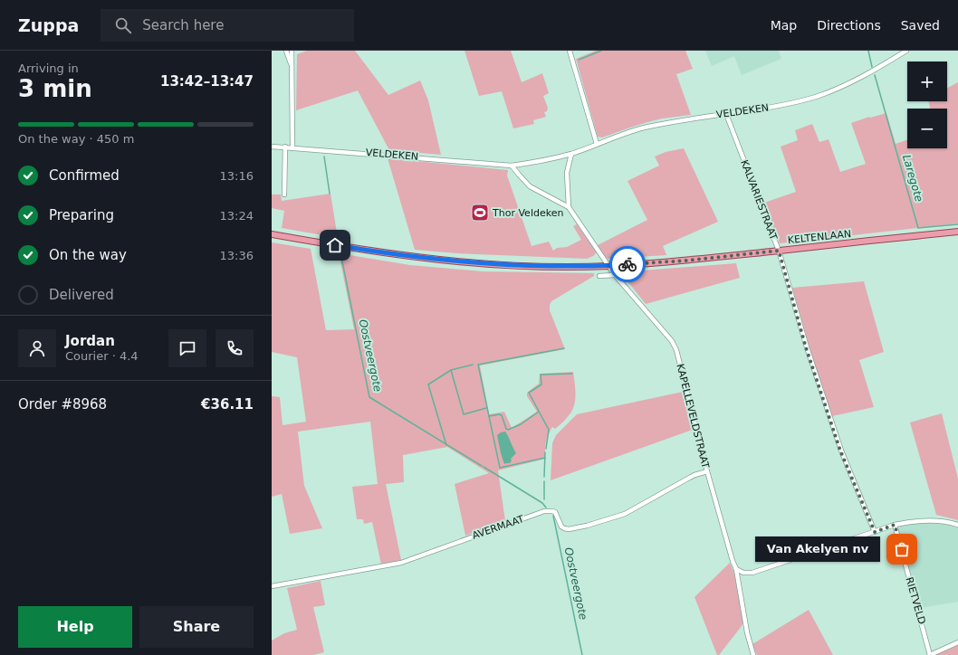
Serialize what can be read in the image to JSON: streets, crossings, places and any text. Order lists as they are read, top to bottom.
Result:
{
  "streets": {
    "main road": ["KELTENLAAN"],
    "street": [
      "VELDEKEN",
      "KALVARIESTRAAT",
      "KAPELLEVELDSTRAAT",
      "AVERMAAT",
      "RIETVELD"
    ]
  },
  "crossings": [
    ["VELDEKEN", "KALVARIESTRAAT"],
    ["KALVARIESTRAAT", "KELTENLAAN"],
    ["KELTENLAAN", "KAPELLEVELDSTRAAT"],
    ["KAPELLEVELDSTRAAT", "AVERMAAT"]
  ],
  "water": ["Laregote", "Oostveergote"],
  "places": {
    "sports": ["Thor Veldeken"],
    "other": ["Van Akelyen nv"]
  },
  "page": {
    "header": "Zuppa",
    "search": "Search here",
    "nav": ["Map", "Directions", "Saved"],
    "heading": ["3 min", "Arriving in", "13:42–13:47"],
    "panel": [
      "Jordan",
      "Courier · 4.4",
      "Order #8968",
      "€36.11"
    ],
    "map_buttons": ["+", "−"],
    "bar": "On the way · 450 m",
    "list": [
      ["Confirmed", "13:16"],
      ["Preparing", "13:24"],
      ["On the way", "13:36"],
      "Delivered"
    ],
    "bubble": "Van Akelyen nv",
    "buttons": ["Help", "Share"]
  }
}
